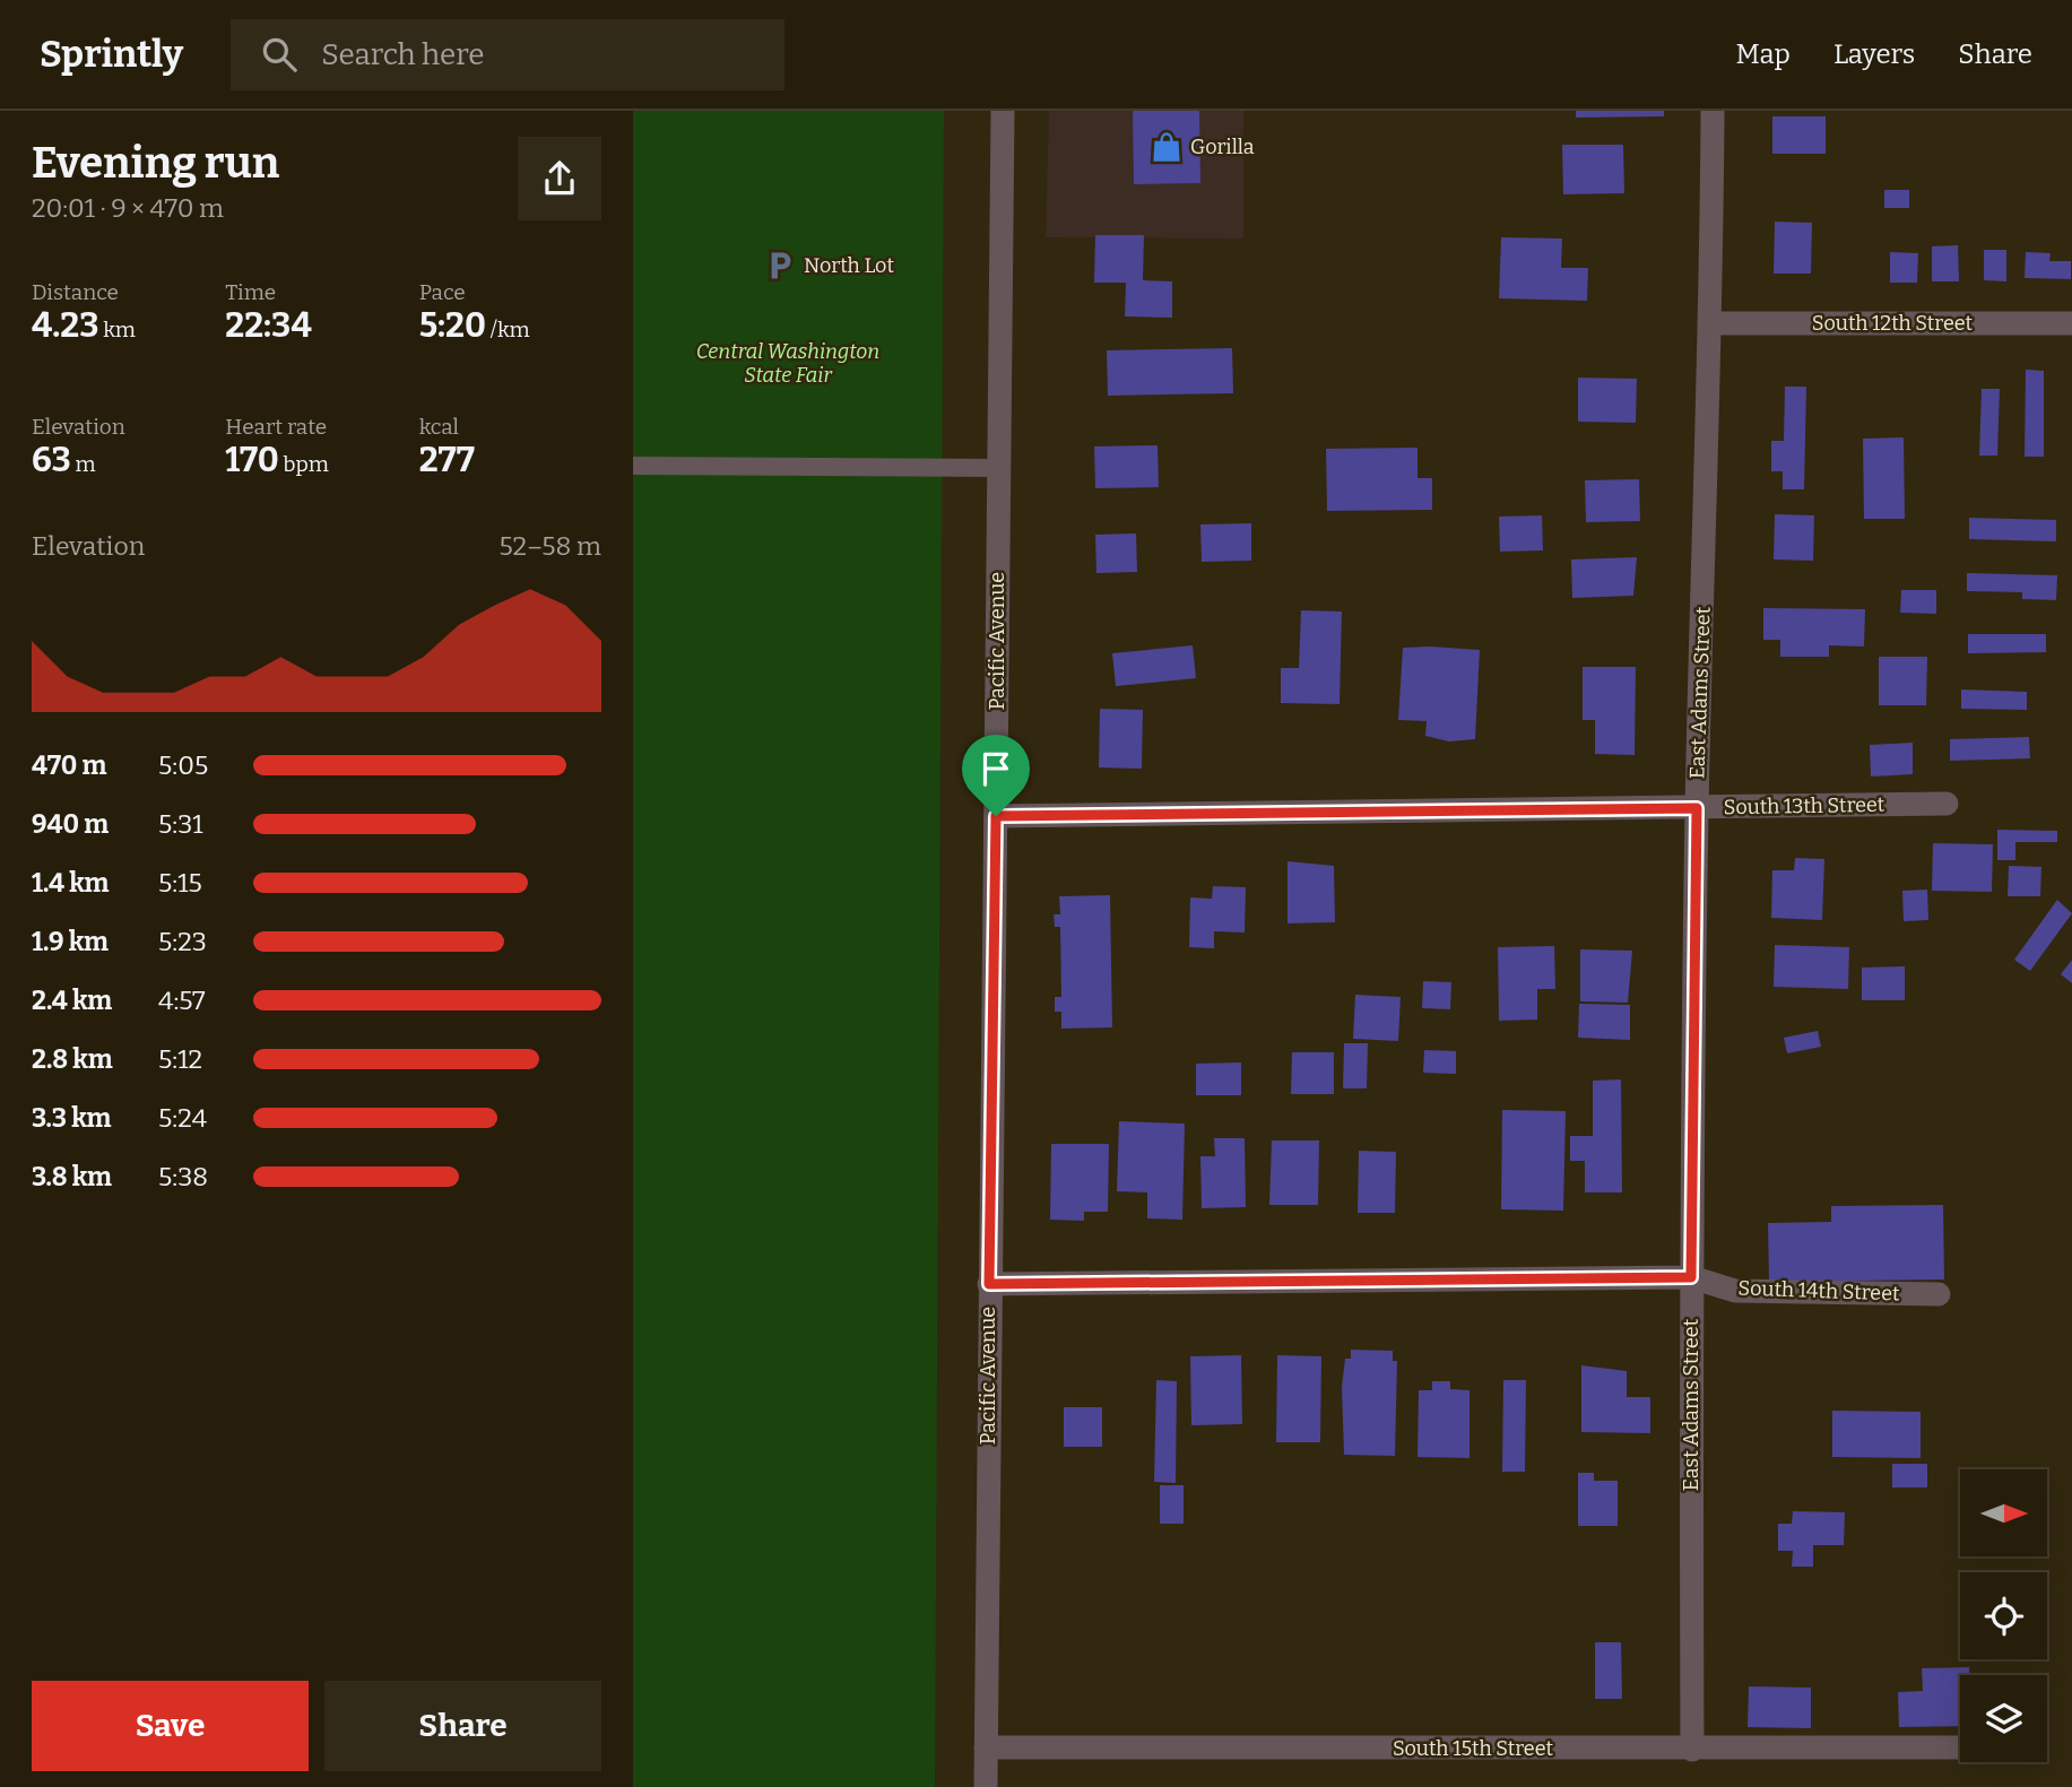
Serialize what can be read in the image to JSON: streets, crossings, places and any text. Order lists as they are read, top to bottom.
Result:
{
  "streets": {
    "street": [
      "South 12th Street",
      "Pacific Avenue",
      "East Adams Street",
      "South 13th Street",
      "South 14th Street",
      "South 15th Street"
    ]
  },
  "crossings": [
    ["South 12th Street", "East Adams Street"],
    ["Pacific Avenue", "South 13th Street"],
    ["Pacific Avenue", "South 14th Street"],
    ["Pacific Avenue", "South 15th Street"],
    ["East Adams Street", "South 13th Street"],
    ["East Adams Street", "South 14th Street"],
    ["East Adams Street", "South 15th Street"]
  ],
  "parks": ["Central Washington State Fair"],
  "places": {
    "shop": ["Gorilla"],
    "parking": ["North Lot"]
  },
  "north": "right",
  "page": {
    "header": "Sprintly",
    "search": "Search here",
    "nav": ["Map", "Layers", "Share"],
    "heading": ["Evening run", "20:01 · 9 × 470 m"],
    "stats": [
      ["Distance", "4.23 km"],
      ["Time", "22:34"],
      ["Pace", "5:20 /km"],
      ["Elevation", "63 m"],
      ["Heart rate", "170 bpm"],
      ["kcal", "277"]
    ],
    "chart": ["Elevation", "52–58 m"],
    "list": [
      {
        "name": "470 m",
        "note": "5:05"
      },
      {
        "name": "940 m",
        "note": "5:31"
      },
      {
        "name": "1.4 km",
        "note": "5:15"
      },
      {
        "name": "1.9 km",
        "note": "5:23"
      },
      {
        "name": "2.4 km",
        "note": "4:57"
      },
      {
        "name": "2.8 km",
        "note": "5:12"
      },
      {
        "name": "3.3 km",
        "note": "5:24"
      },
      {
        "name": "3.8 km",
        "note": "5:38"
      }
    ],
    "buttons": ["Save", "Share"]
  }
}
